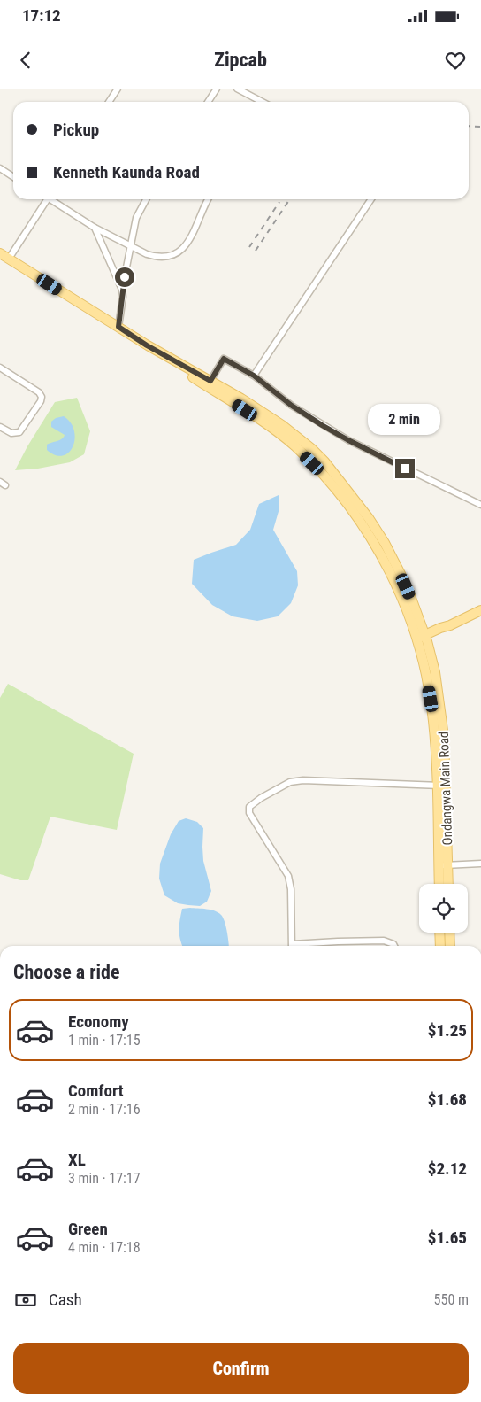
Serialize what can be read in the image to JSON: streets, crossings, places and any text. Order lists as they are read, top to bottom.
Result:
{
  "streets": {
    "main road": ["Ondangwa Main Road"]
  },
  "page": {
    "status": "17:12",
    "header": "Zipcab",
    "banner": ["Pickup", "Kenneth Kaunda Road"],
    "bubble": "2 min",
    "heading": "Choose a ride",
    "list": [
      {
        "name": "Economy",
        "note": "1 min · 17:15",
        "value": "$1.25"
      },
      {
        "name": "Comfort",
        "note": "2 min · 17:16",
        "value": "$1.68"
      },
      {
        "name": "XL",
        "note": "3 min · 17:17",
        "value": "$2.12"
      },
      {
        "name": "Green",
        "note": "4 min · 17:18",
        "value": "$1.65"
      }
    ],
    "pay": ["Cash", "550 m"],
    "buttons": "Confirm"
  }
}
